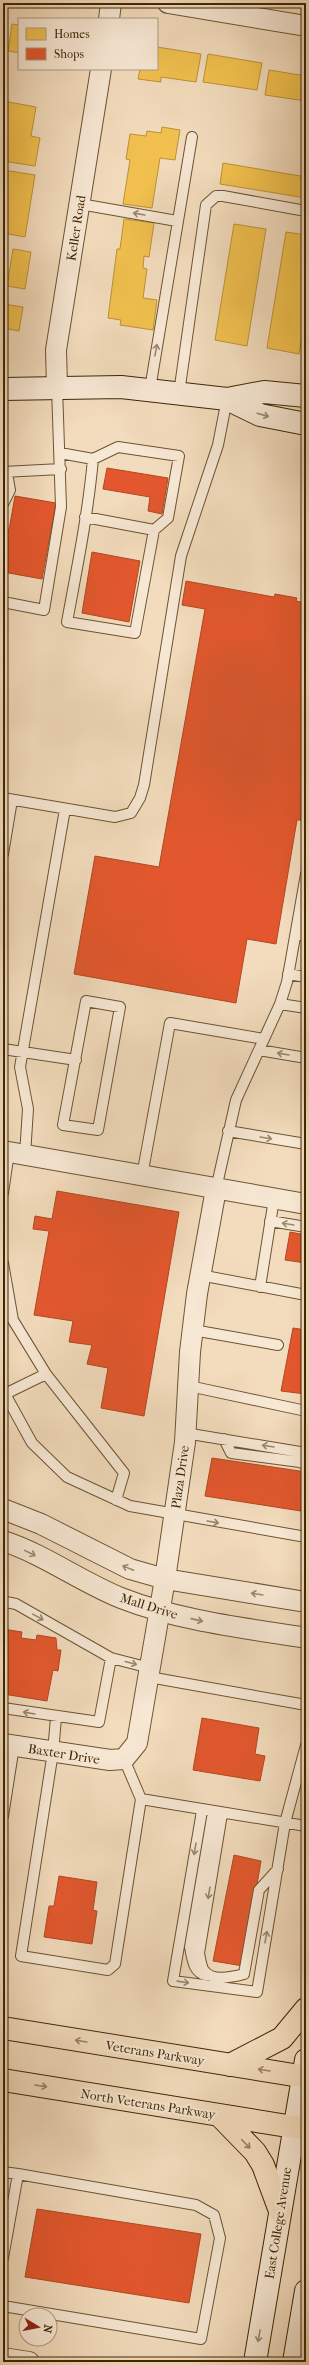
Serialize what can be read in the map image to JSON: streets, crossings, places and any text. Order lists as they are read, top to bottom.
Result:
{
  "streets": {
    "highway": ["Veterans Parkway", "North Veterans Parkway"],
    "main road": ["East College Avenue"],
    "street": [
      "Keller Road",
      "Plaza Drive",
      "Mall Drive",
      "Baxter Drive"
    ]
  },
  "crossings": [
    ["Plaza Drive", "Mall Drive"],
    ["Plaza Drive", "Baxter Drive"],
    ["Veterans Parkway", "East College Avenue"],
    ["North Veterans Parkway", "East College Avenue"]
  ],
  "one_way": ["Veterans Parkway", "North Veterans Parkway"],
  "legend": ["Homes", "Shops"],
  "north": "right"
}
